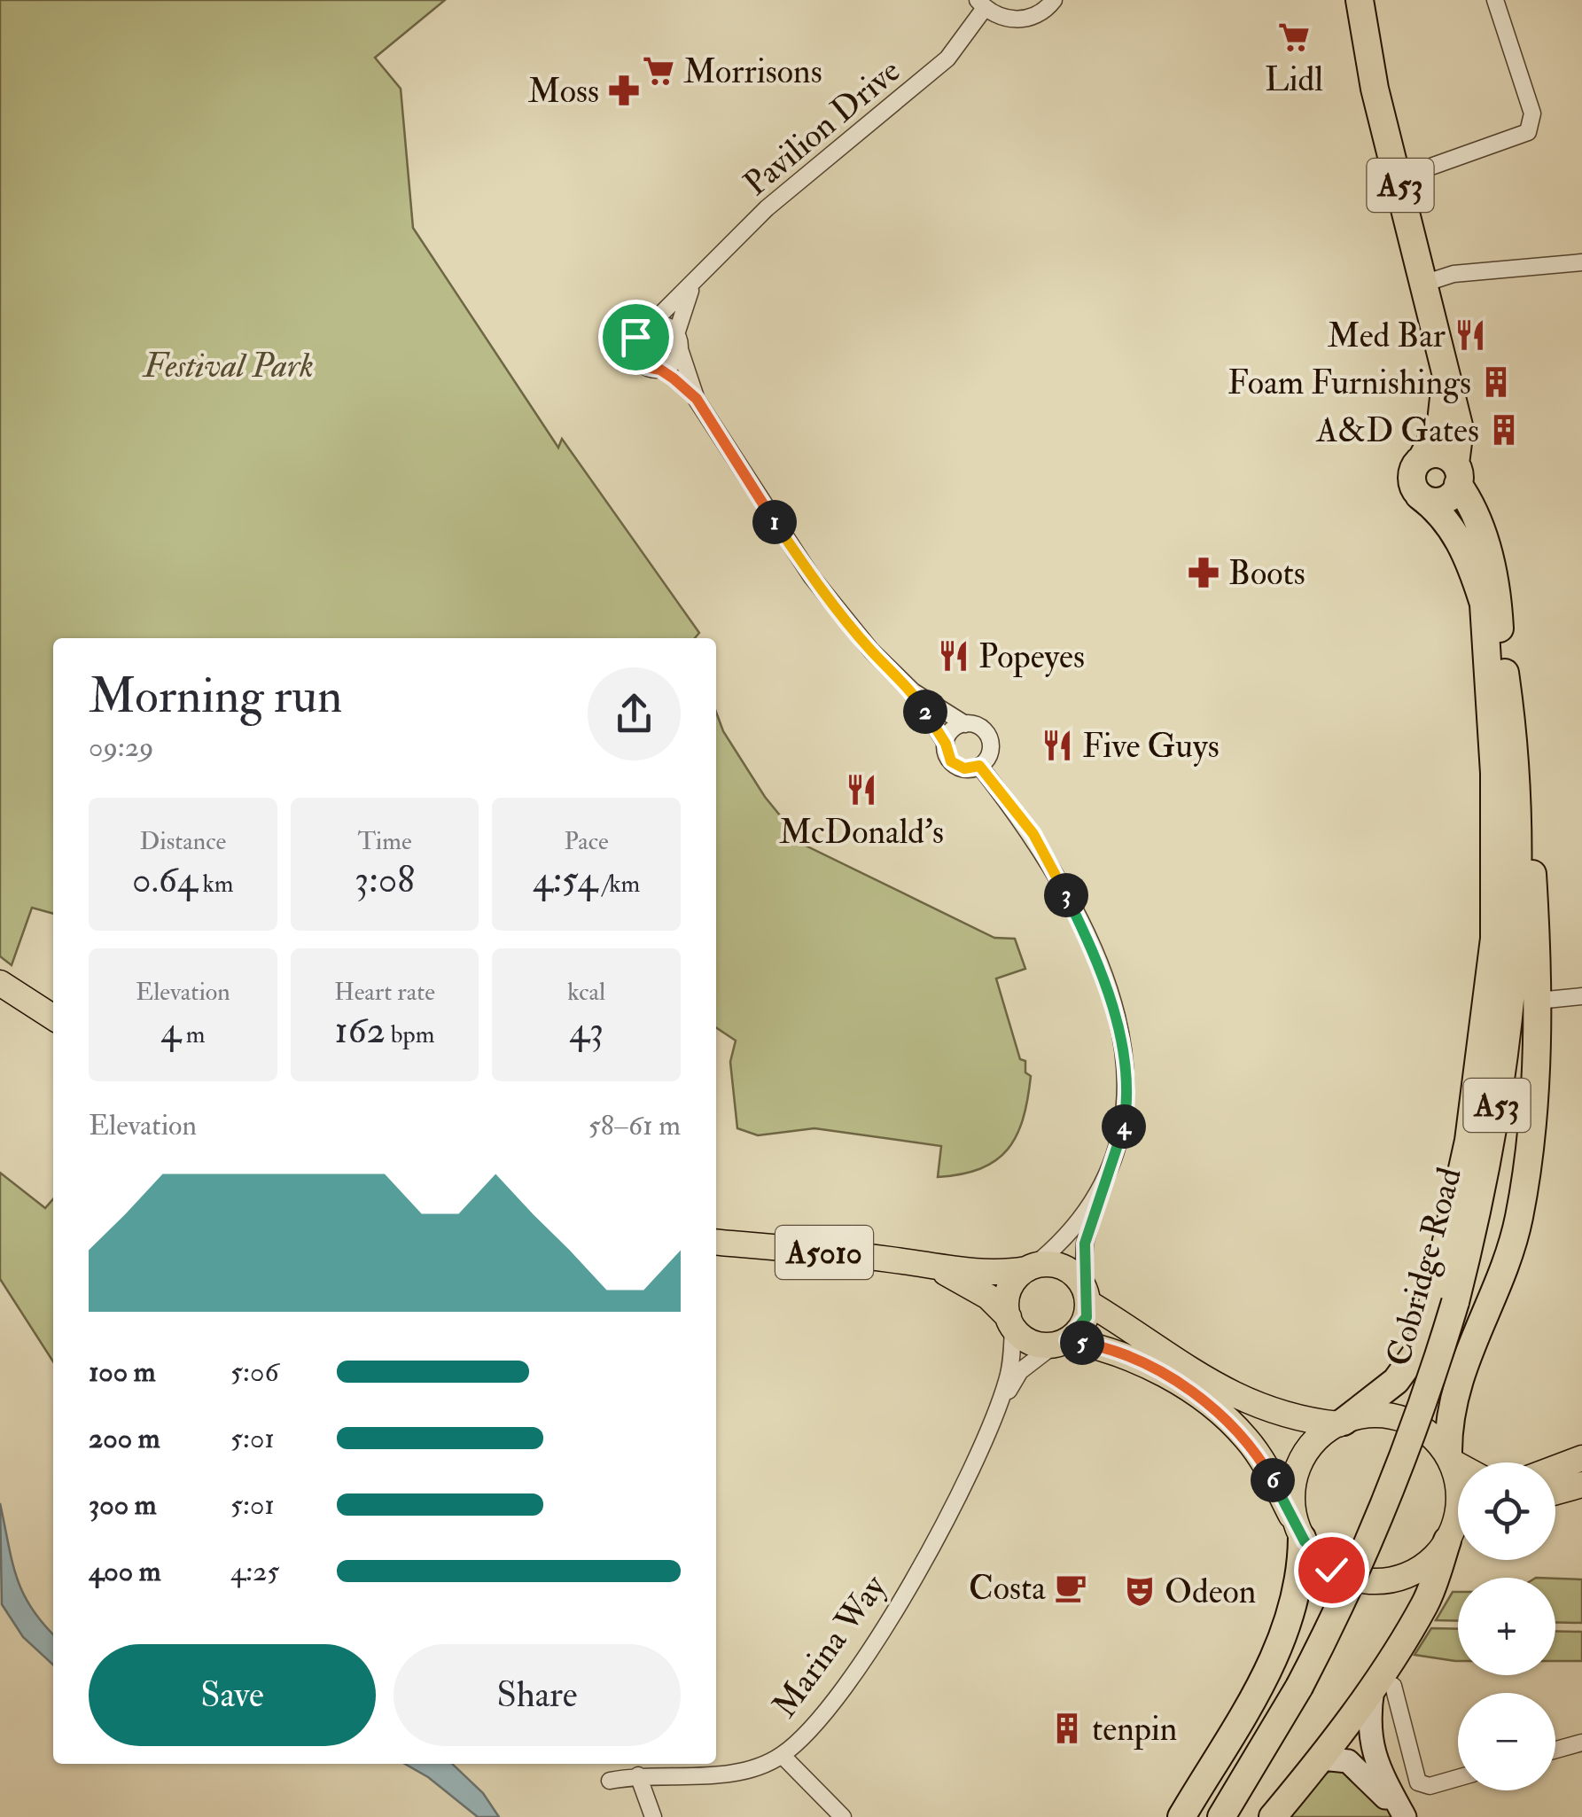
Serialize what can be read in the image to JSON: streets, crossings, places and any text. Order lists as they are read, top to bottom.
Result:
{
  "streets": {
    "highway": ["A53", "Cobridge Road"],
    "main road": ["A5010"],
    "street": ["Pavilion Drive", "Marina Way"]
  },
  "crossings": [
    ["A53", "Cobridge Road"],
    ["A5010", "Marina Way"]
  ],
  "parks": ["Festival Park"],
  "places": {
    "supermarket": ["Lidl", "Morrisons"],
    "pharmacy": ["Moss", "Boots"],
    "restaurant": [
      "Med Bar",
      "Popeyes",
      "Five Guys",
      "McDonald's"
    ],
    "building": ["Foam Furnishings", "A&D Gates", "tenpin"],
    "cafe": ["Costa"],
    "theatre": ["Odeon"]
  },
  "page": {
    "pins": [
      "1",
      "2",
      "3",
      "4",
      "5",
      "6"
    ],
    "heading": ["Morning run", "09:29"],
    "stats": [
      ["Distance", "0.64 km"],
      ["Time", "3:08"],
      ["Pace", "4:54 /km"],
      ["Elevation", "4 m"],
      ["Heart rate", "162 bpm"],
      ["kcal", "43"]
    ],
    "chart": ["Elevation", "58–61 m"],
    "list": [
      {
        "name": "100 m",
        "note": "5:06"
      },
      {
        "name": "200 m",
        "note": "5:01"
      },
      {
        "name": "300 m",
        "note": "5:01"
      },
      {
        "name": "400 m",
        "note": "4:25"
      }
    ],
    "map_buttons": ["+", "−"],
    "buttons": ["Save", "Share"]
  }
}
